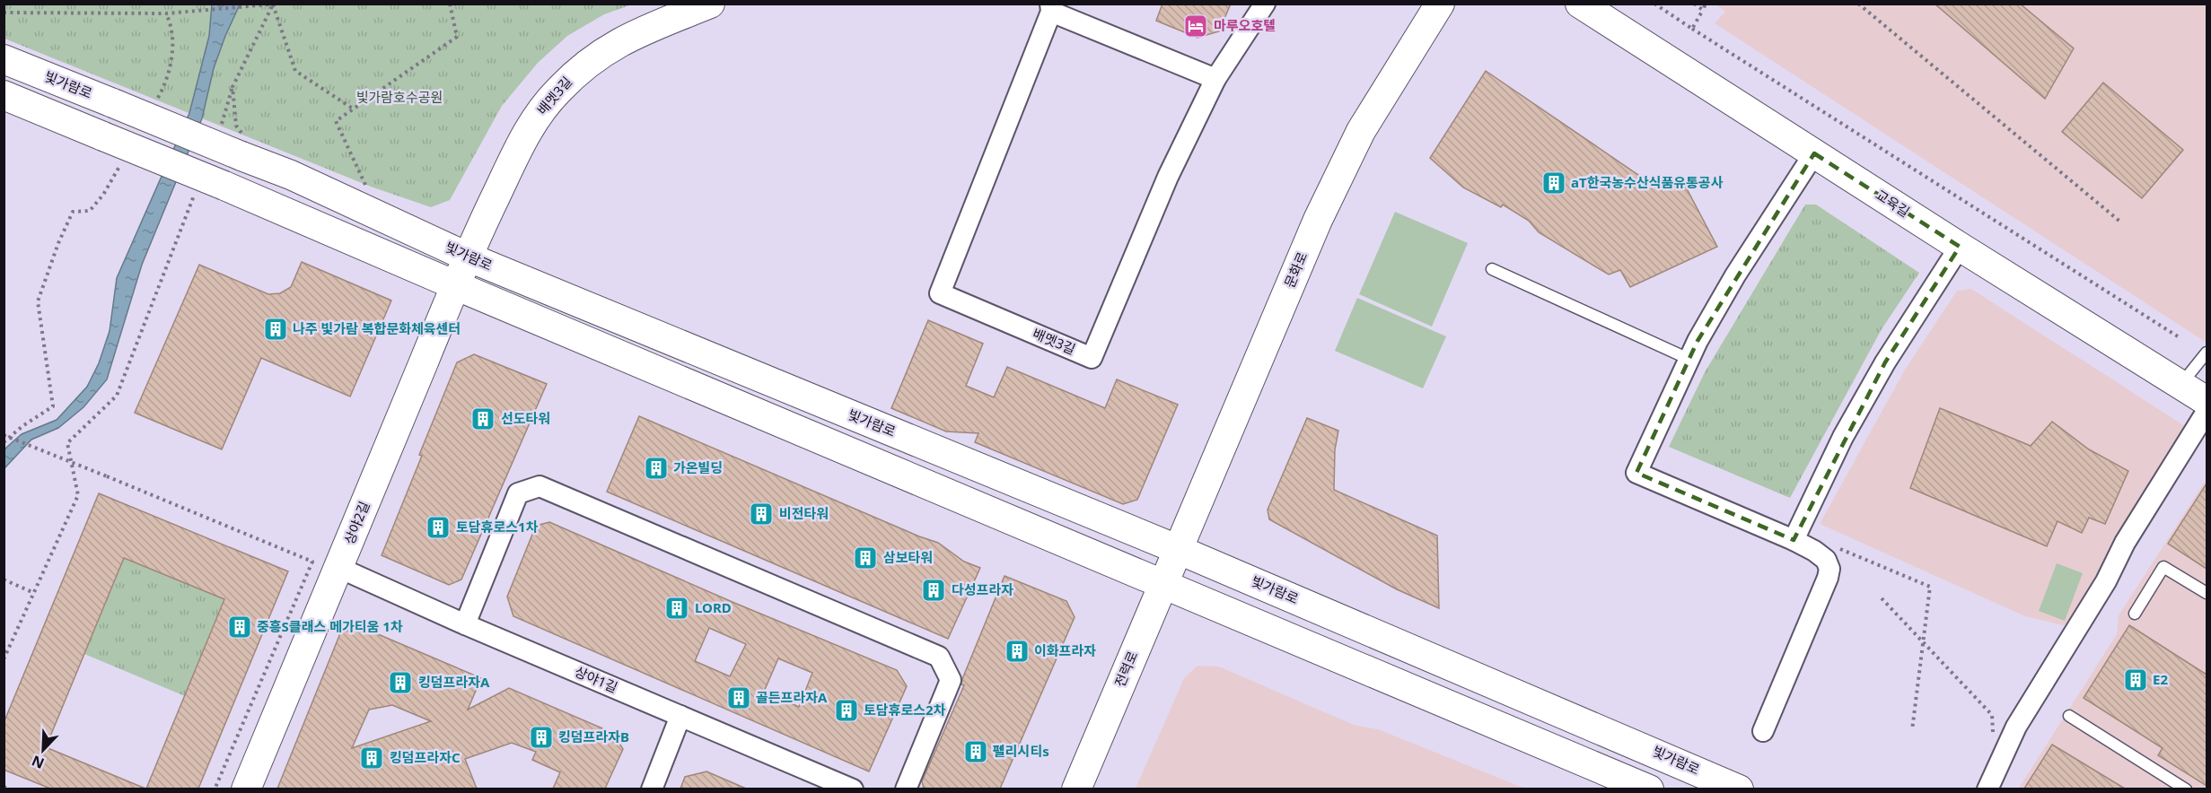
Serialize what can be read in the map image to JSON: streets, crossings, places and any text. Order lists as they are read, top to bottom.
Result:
{
  "streets": {
    "main road": [
      "빛가람로",
      "배멧3길",
      "교육길",
      "문화로",
      "상야2길",
      "전력로"
    ],
    "street": ["상야1길"]
  },
  "crossings": [
    ["빛가람로", "배멧3길"],
    ["빛가람로", "문화로"],
    ["빛가람로", "상야2길"],
    ["빛가람로", "전력로"],
    ["배멧3길", "상야2길"],
    ["문화로", "전력로"],
    ["상야2길", "상야1길"]
  ],
  "parks": ["빛가람호수공원"],
  "places": {
    "hotel": ["마루오호텔"],
    "building": [
      "aT한국농수산식품유통공사",
      "나주 빛가람 복합문화체육센터",
      "선도타워",
      "가온빌딩",
      "비전타워",
      "토담휴로스1차",
      "삼보타워",
      "다성프라자",
      "LORD",
      "중흥S클래스 메가티움 1차",
      "이화프라자",
      "E2",
      "킹덤프라자A",
      "골든프라자A",
      "토담휴로스2차",
      "킹덤프라자B",
      "펠리시티s",
      "킹덤프라자C"
    ]
  },
  "north": "bottom left"
}
